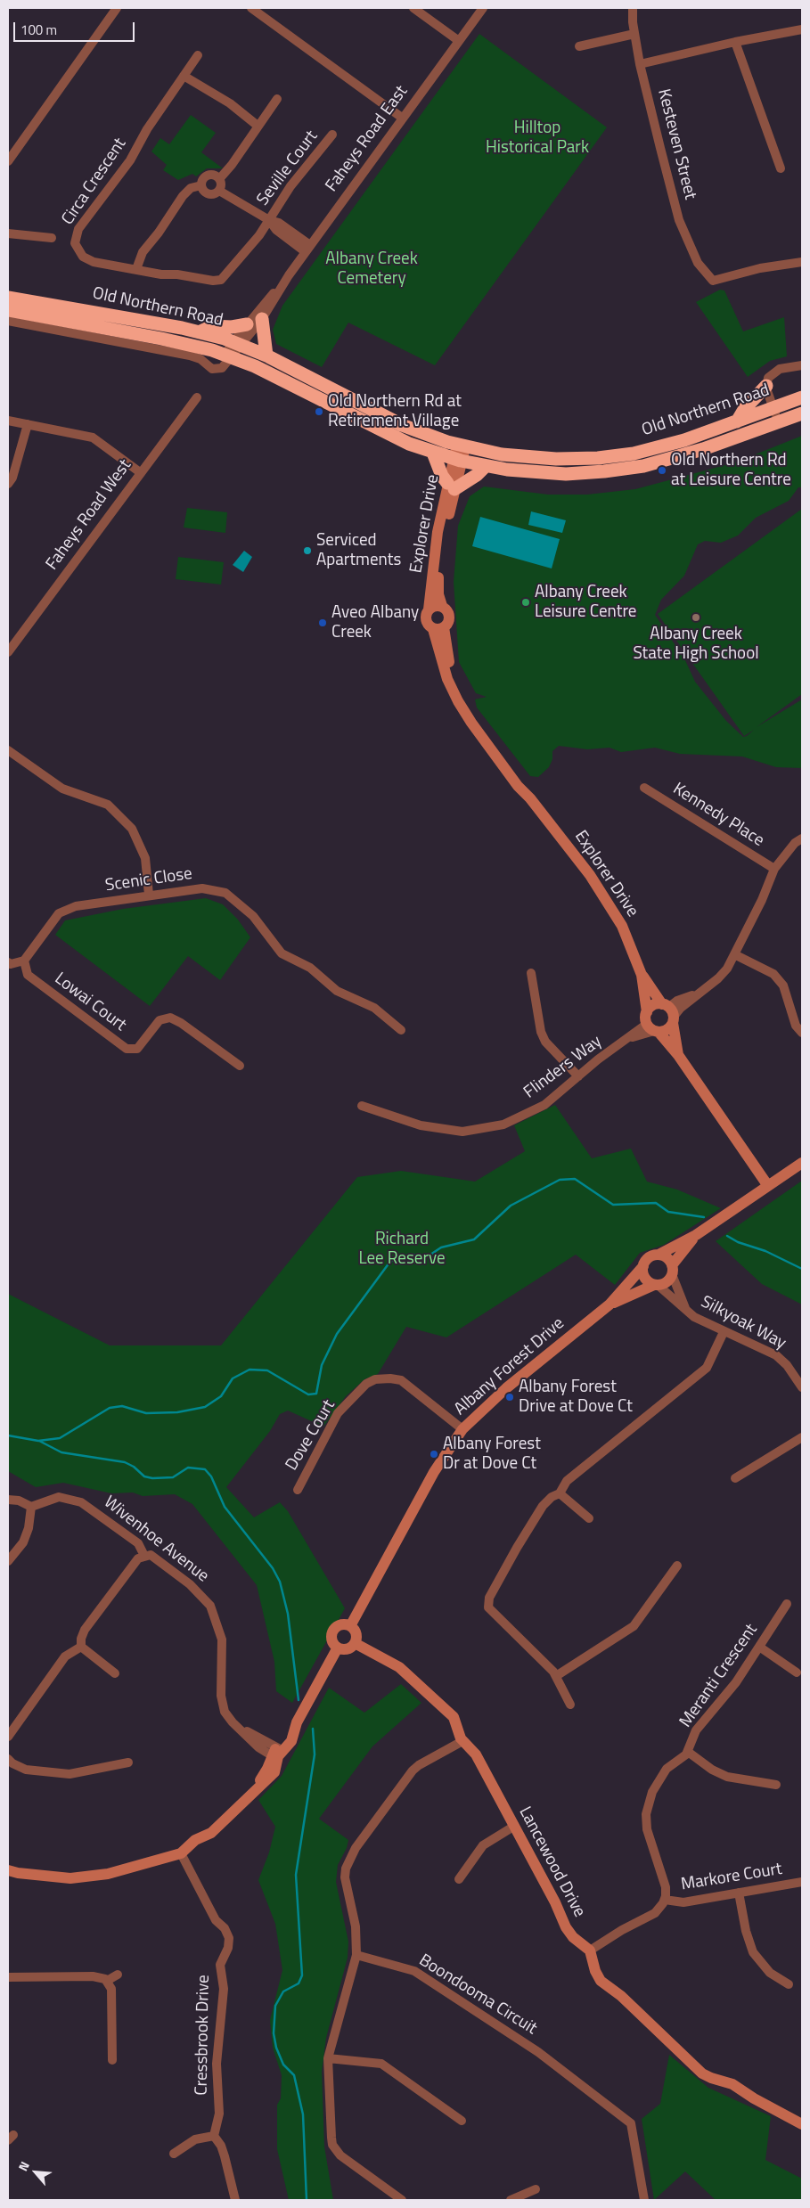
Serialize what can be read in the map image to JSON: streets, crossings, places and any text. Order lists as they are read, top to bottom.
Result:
{
  "streets": {
    "highway": ["Old Northern Road"],
    "street": [
      "Faheys Road East",
      "Kesteven Street",
      "Seville Court",
      "Circa Crescent",
      "Faheys Road West",
      "Explorer Drive",
      "Kennedy Place",
      "Scenic Close",
      "Lowai Court",
      "Flinders Way",
      "Silkyoak Way",
      "Albany Forest Drive",
      "Dove Court",
      "Wivenhoe Avenue",
      "Meranti Crescent",
      "Lancewood Drive",
      "Markore Court",
      "Boondooma Circuit",
      "Cressbrook Drive"
    ]
  },
  "crossings": [
    ["Faheys Road East", "Old Northern Road"],
    ["Seville Court", "Circa Crescent"],
    ["Old Northern Road", "Explorer Drive"],
    ["Explorer Drive", "Flinders Way"],
    ["Scenic Close", "Lowai Court"],
    ["Silkyoak Way", "Albany Forest Drive"],
    ["Albany Forest Drive", "Dove Court"],
    ["Albany Forest Drive", "Lancewood Drive"],
    ["Meranti Crescent", "Markore Court"]
  ],
  "parks": ["Hilltop Historical Park", "Albany Creek Cemetery", "Richard Lee Reserve"],
  "places": [
    "Old Northern Rd at Retirement Village",
    "Old Northern Rd at Leisure Centre",
    "Serviced Apartments",
    "Albany Creek Leisure Centre",
    "Albany Creek State High School",
    "Aveo Albany Creek",
    "Albany Forest Drive at Dove Ct",
    "Albany Forest Dr at Dove Ct"
  ],
  "scale_bar": "100 m",
  "north": "top left"
}
